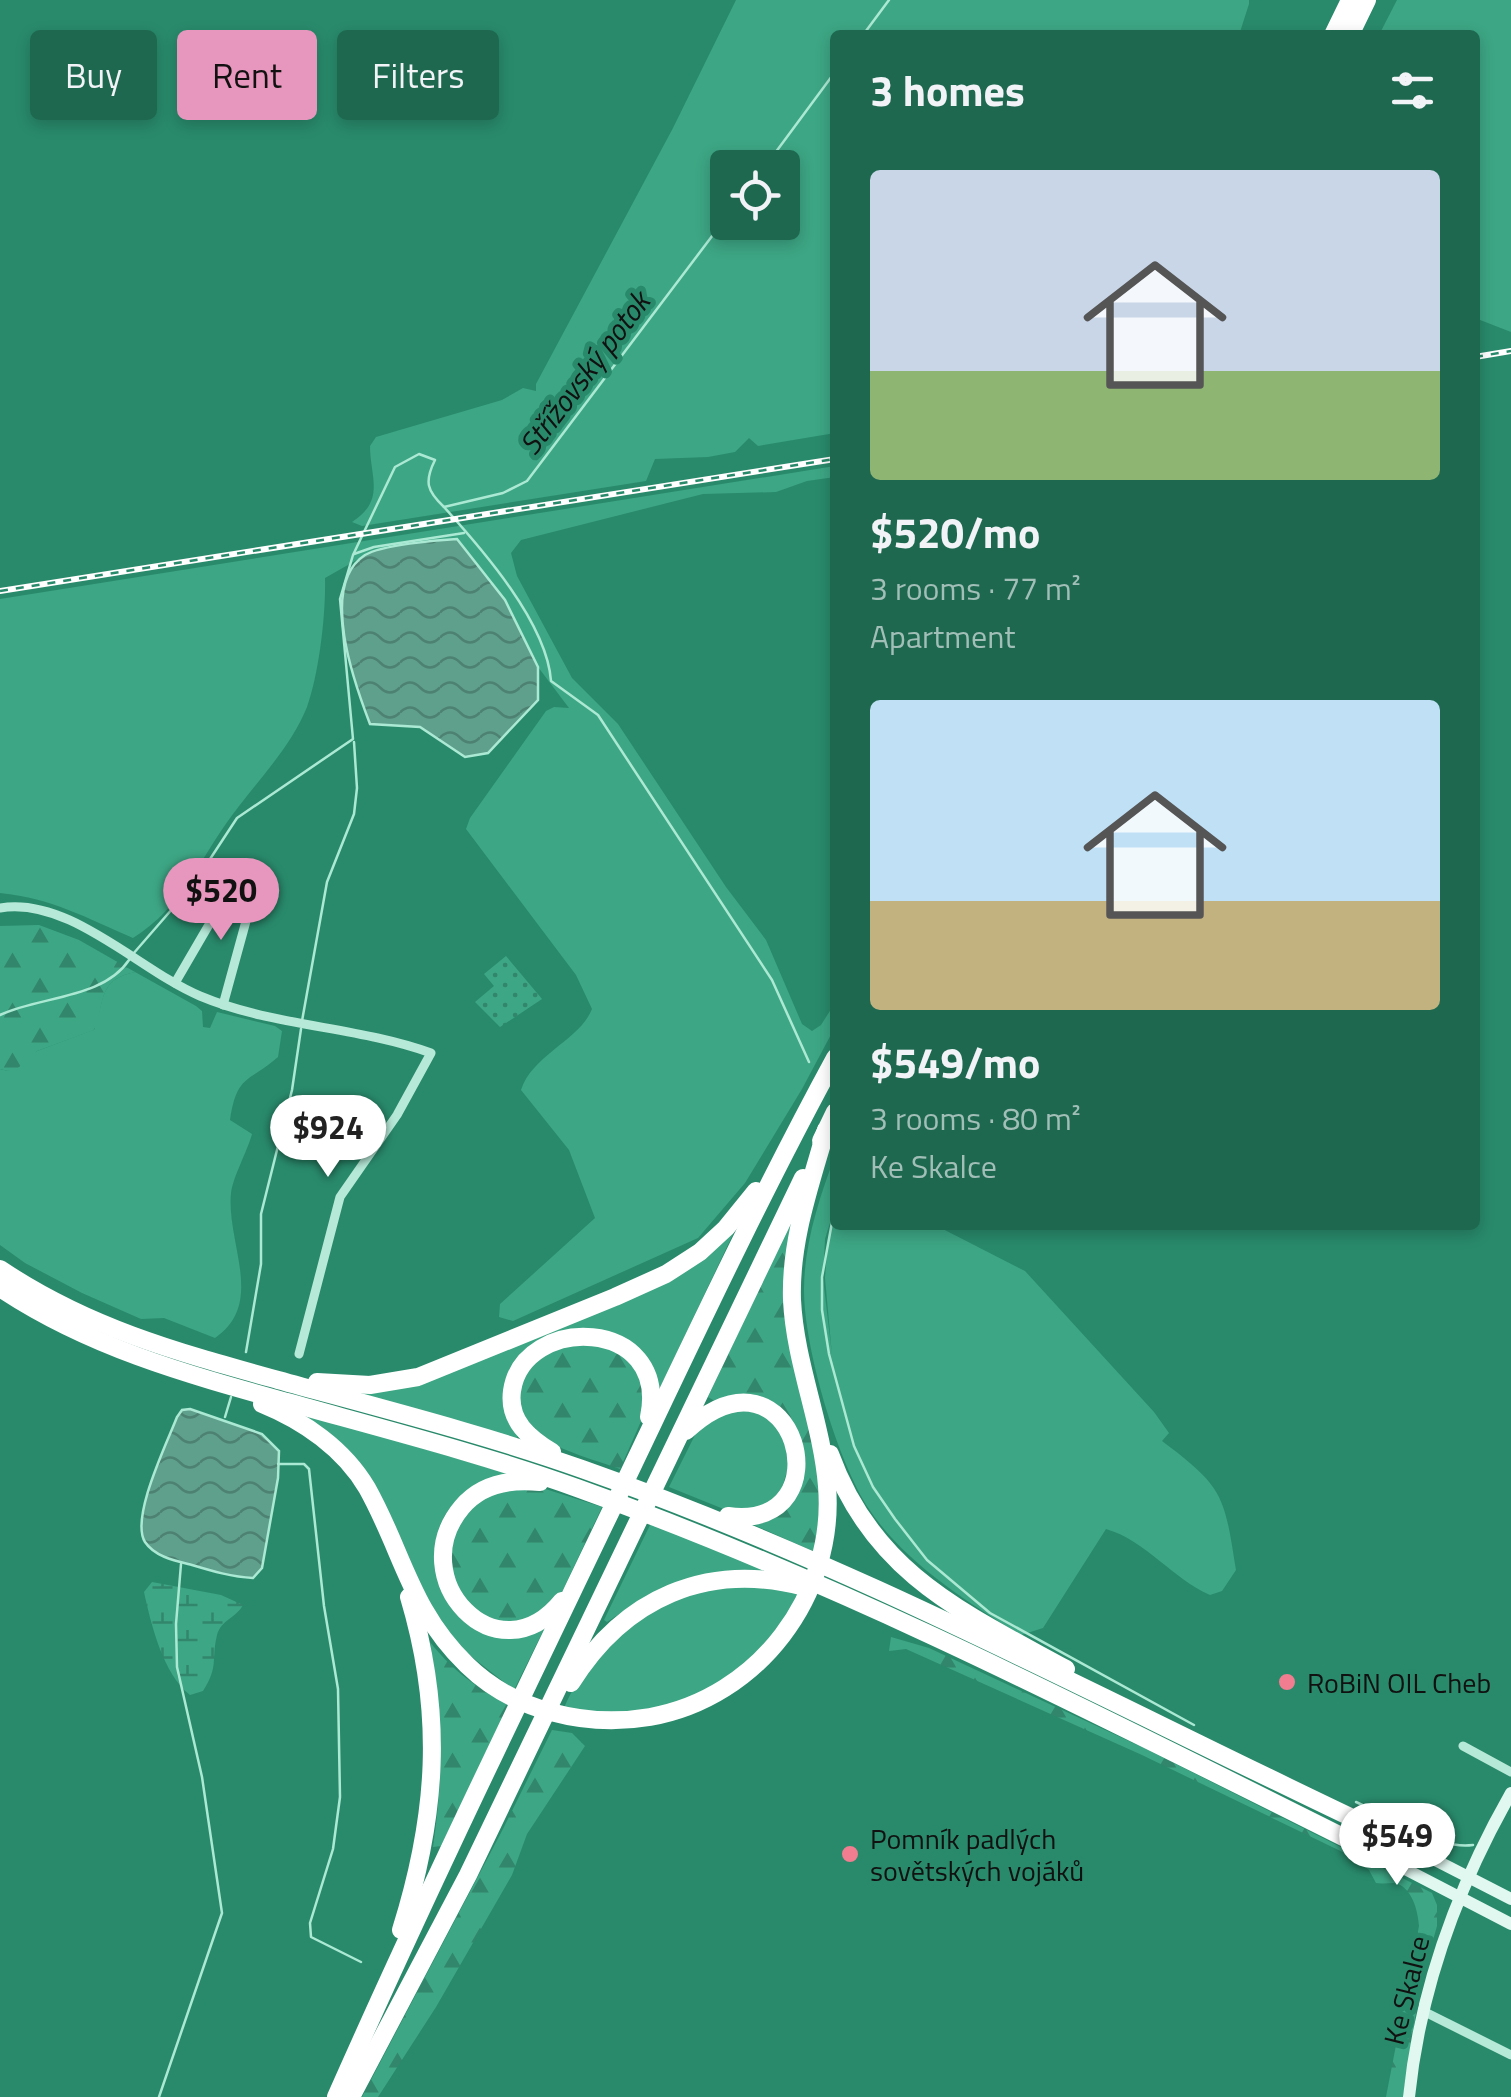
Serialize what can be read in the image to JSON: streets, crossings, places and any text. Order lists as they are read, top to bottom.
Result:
{
  "streets": {
    "main road": ["Ke Skalce"]
  },
  "water": ["Střížovský potok"],
  "places": ["RoBiN OIL Cheb", "Pomník padlých sovětských vojáků"],
  "page": {
    "chip": ["Buy", "Rent", "Filters"],
    "heading": "3 homes",
    "list": [
      {
        "name": "$520/mo",
        "note": "3 rooms · 77 m² · Apartment"
      },
      {
        "name": "$549/mo",
        "note": "3 rooms · 80 m² · Ke Skalce"
      }
    ],
    "price": ["$520", "$924", "$549"]
  }
}
